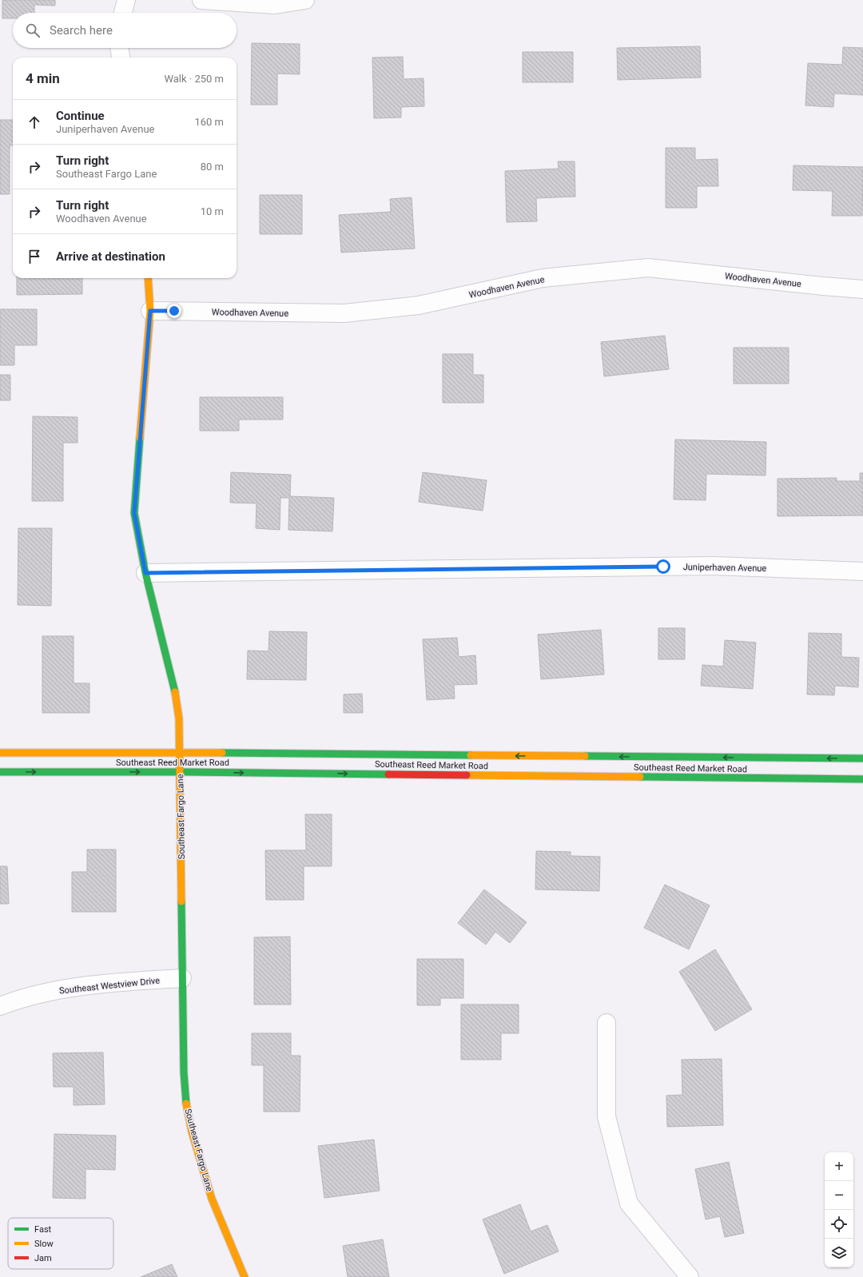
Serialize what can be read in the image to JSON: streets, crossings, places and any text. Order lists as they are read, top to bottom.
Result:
{
  "streets": {
    "main road": ["Southeast Reed Market Road", "Southeast Fargo Lane"],
    "street": ["Woodhaven Avenue", "Juniperhaven Avenue", "Southeast Westview Drive"]
  },
  "crossings": [
    ["Woodhaven Avenue", "Southeast Fargo Lane"],
    ["Juniperhaven Avenue", "Southeast Fargo Lane"],
    ["Southeast Reed Market Road", "Southeast Fargo Lane"],
    ["Southeast Fargo Lane", "Southeast Westview Drive"]
  ],
  "legend": ["Fast", "Slow", "Jam"],
  "page": {
    "search": "Search here",
    "heading": ["4 min", "Walk · 250 m"],
    "list": [
      ["Continue", "Juniperhaven Avenue", "160 m"],
      ["Turn right", "Southeast Fargo Lane", "80 m"],
      ["Turn right", "Woodhaven Avenue", "10 m"],
      "Arrive at destination"
    ],
    "map_buttons": ["+", "−"]
  }
}
